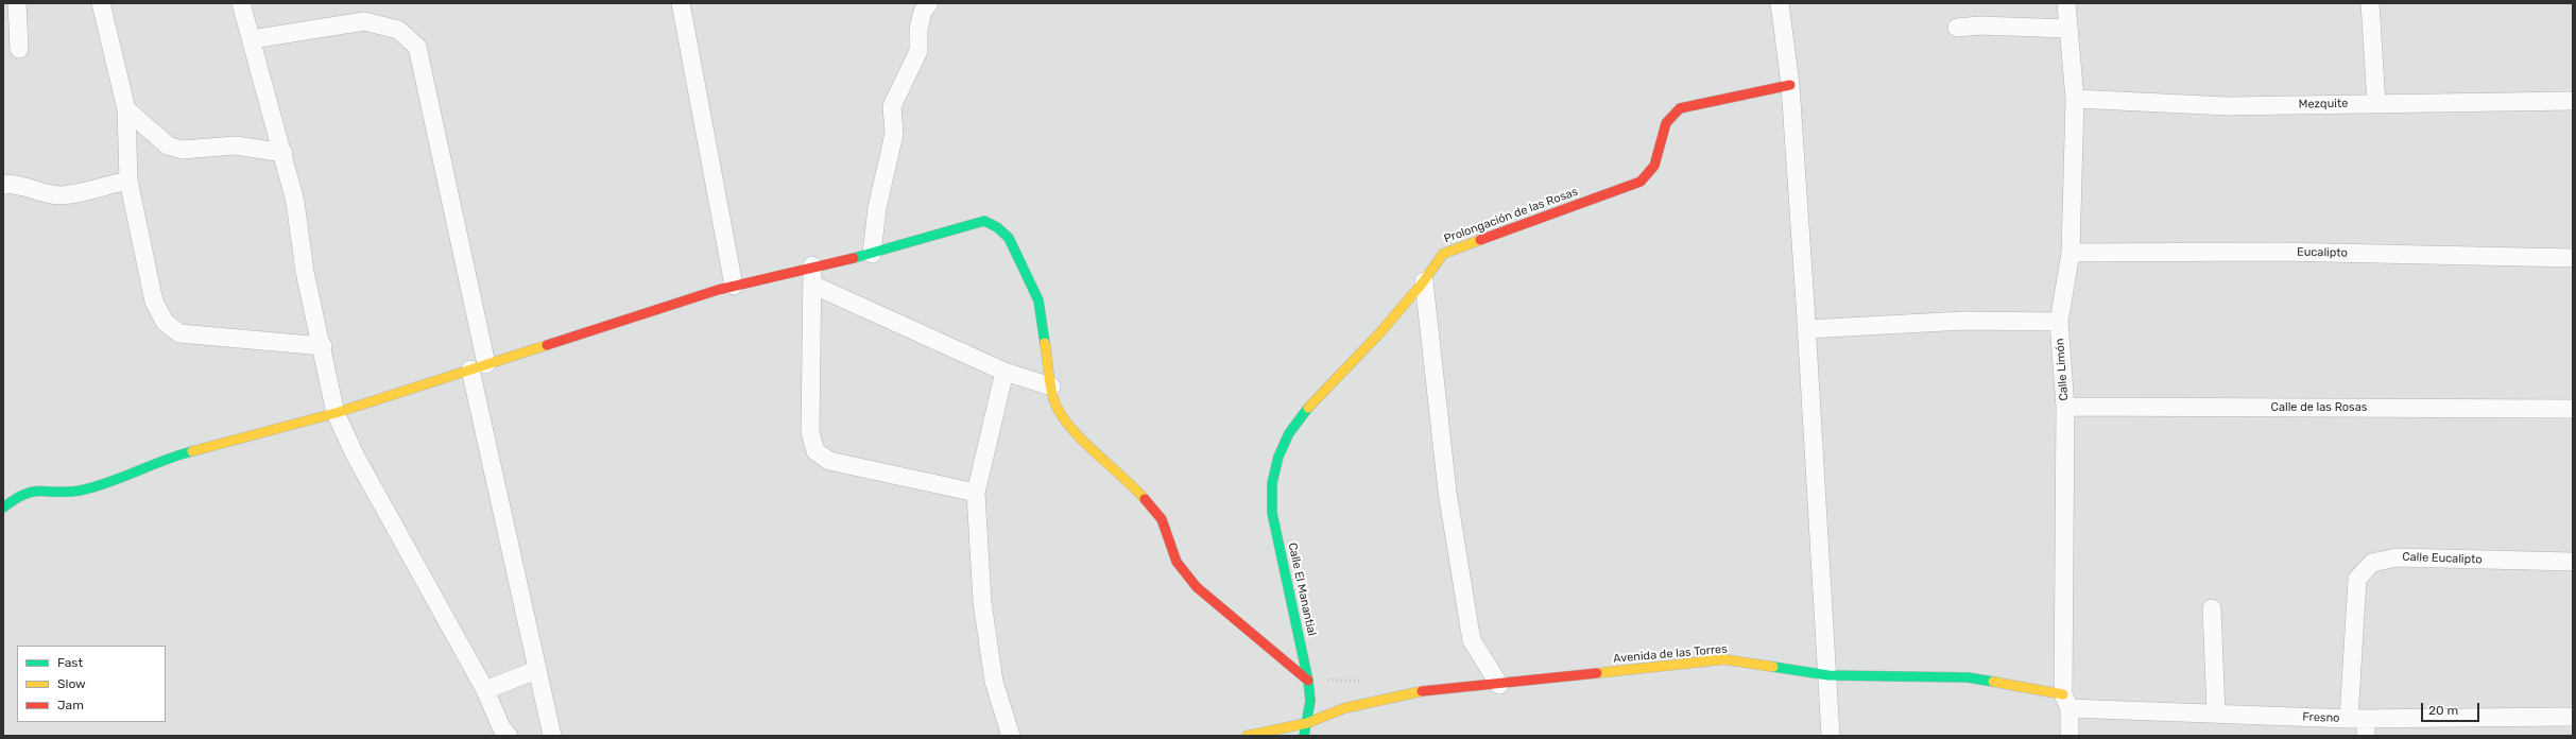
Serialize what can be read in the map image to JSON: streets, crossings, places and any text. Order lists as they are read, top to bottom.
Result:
{
  "streets": {
    "street": [
      "Mezquite",
      "Prolongación de las Rosas",
      "Eucalipto",
      "Calle Limón",
      "Calle de las Rosas",
      "Calle Eucalipto",
      "Calle El Manantial",
      "Avenida de las Torres",
      "Fresno"
    ]
  },
  "crossings": [
    ["Mezquite", "Calle Limón"],
    ["Prolongación de las Rosas", "Calle El Manantial"],
    ["Eucalipto", "Calle Limón"],
    ["Calle Limón", "Calle de las Rosas"],
    ["Calle Limón", "Avenida de las Torres"],
    ["Calle Limón", "Fresno"],
    ["Calle Eucalipto", "Fresno"],
    ["Calle El Manantial", "Avenida de las Torres"],
    ["Avenida de las Torres", "Fresno"]
  ],
  "legend": ["Fast", "Slow", "Jam"],
  "scale_bar": "20 m"
}
